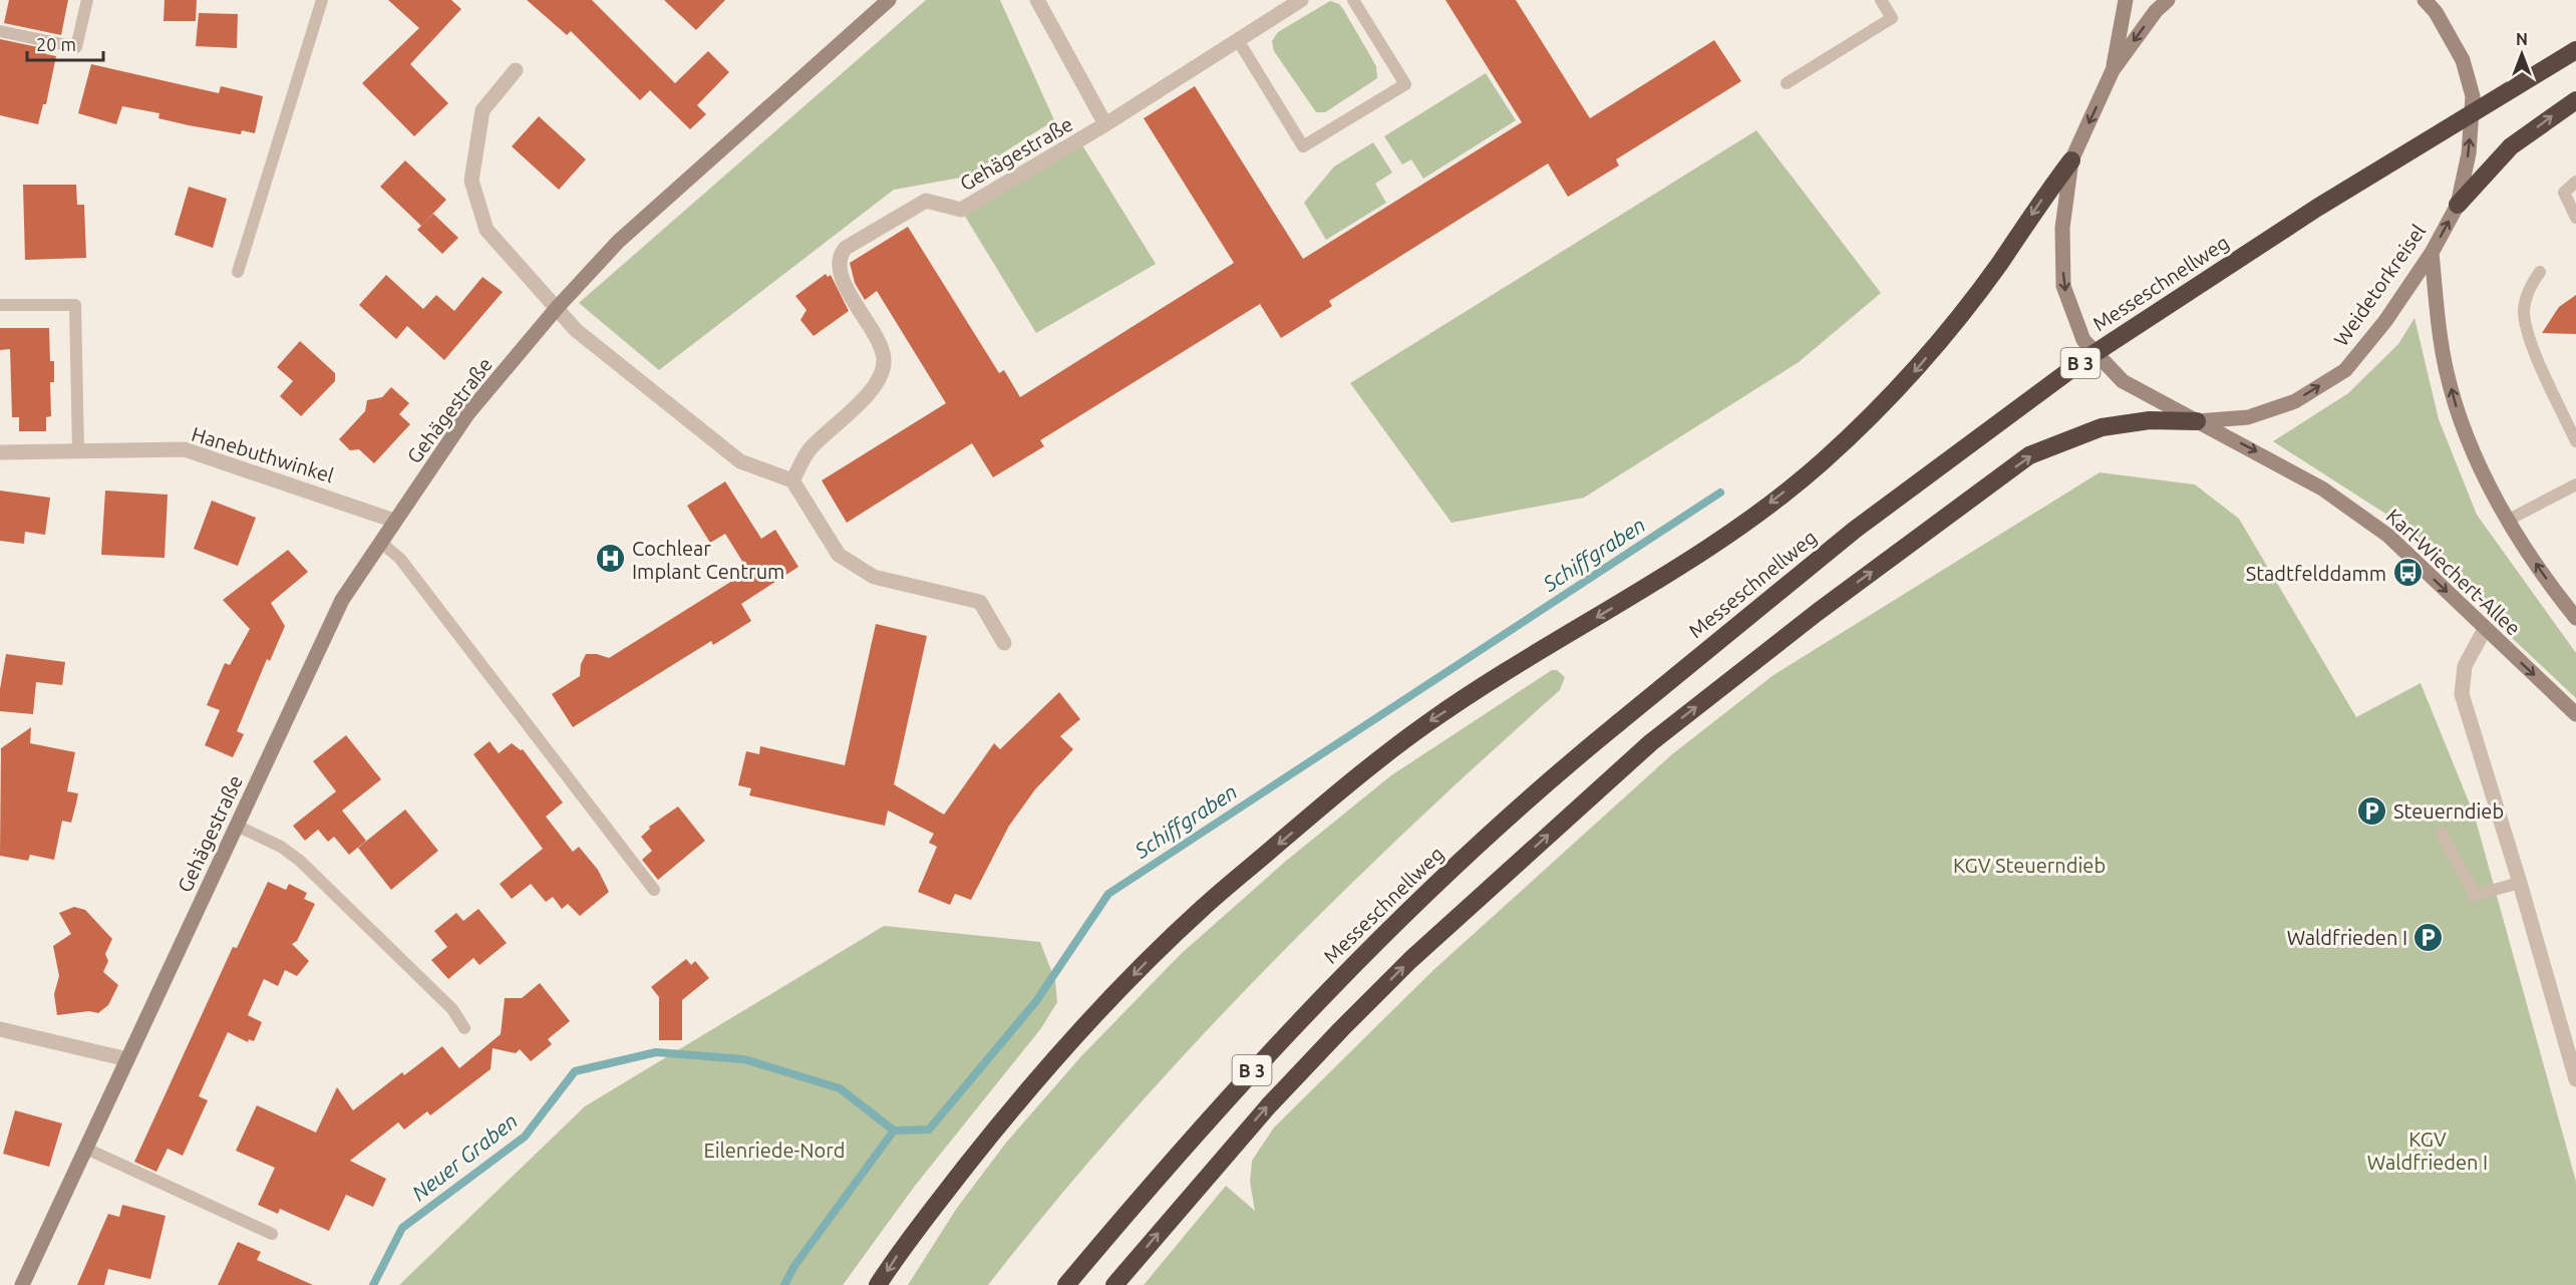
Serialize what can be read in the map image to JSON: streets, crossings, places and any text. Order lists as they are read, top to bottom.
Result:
{
  "streets": {
    "highway": ["Messeschnellweg", "B 3"],
    "main road": ["Gehägestraße", "Weidetorkreisel", "Karl-Wiechert-Allee"],
    "street": ["Hanebuthwinkel"]
  },
  "crossings": [
    ["Gehägestraße", "Hanebuthwinkel"],
    ["Weidetorkreisel", "Karl-Wiechert-Allee"]
  ],
  "one_way": ["Weidetorkreisel", "Karl-Wiechert-Allee"],
  "water": ["Schiffgraben", "Neuer Graben"],
  "parks": ["KGV Steuerndieb", "KGV Waldfrieden I", "Eilenriede-Nord"],
  "places": {
    "hospital": ["Cochlear Implant Centrum"],
    "bus stop": ["Stadtfelddamm"],
    "parking": ["Steuerndieb", "Waldfrieden I"]
  },
  "scale_bar": "20 m",
  "north": "top"
}
